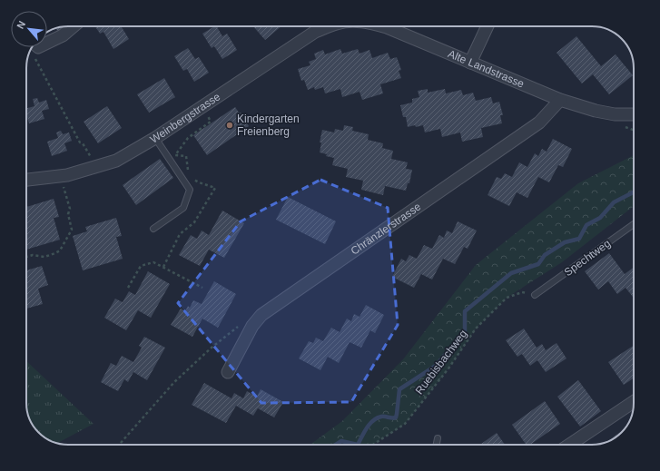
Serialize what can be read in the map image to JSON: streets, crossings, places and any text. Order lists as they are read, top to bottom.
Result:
{
  "streets": {
    "street": ["Alte Landstrasse", "Weinbergstrasse", "Chränzlerstrasse"],
    "lane": ["Spechtweg"],
    "path": ["Ruebisbachweg"]
  },
  "crossings": [
    ["Alte Landstrasse", "Chränzlerstrasse"],
    ["Spechtweg", "Ruebisbachweg"]
  ],
  "places": ["Kindergarten Freienberg"],
  "north": "top left"
}
